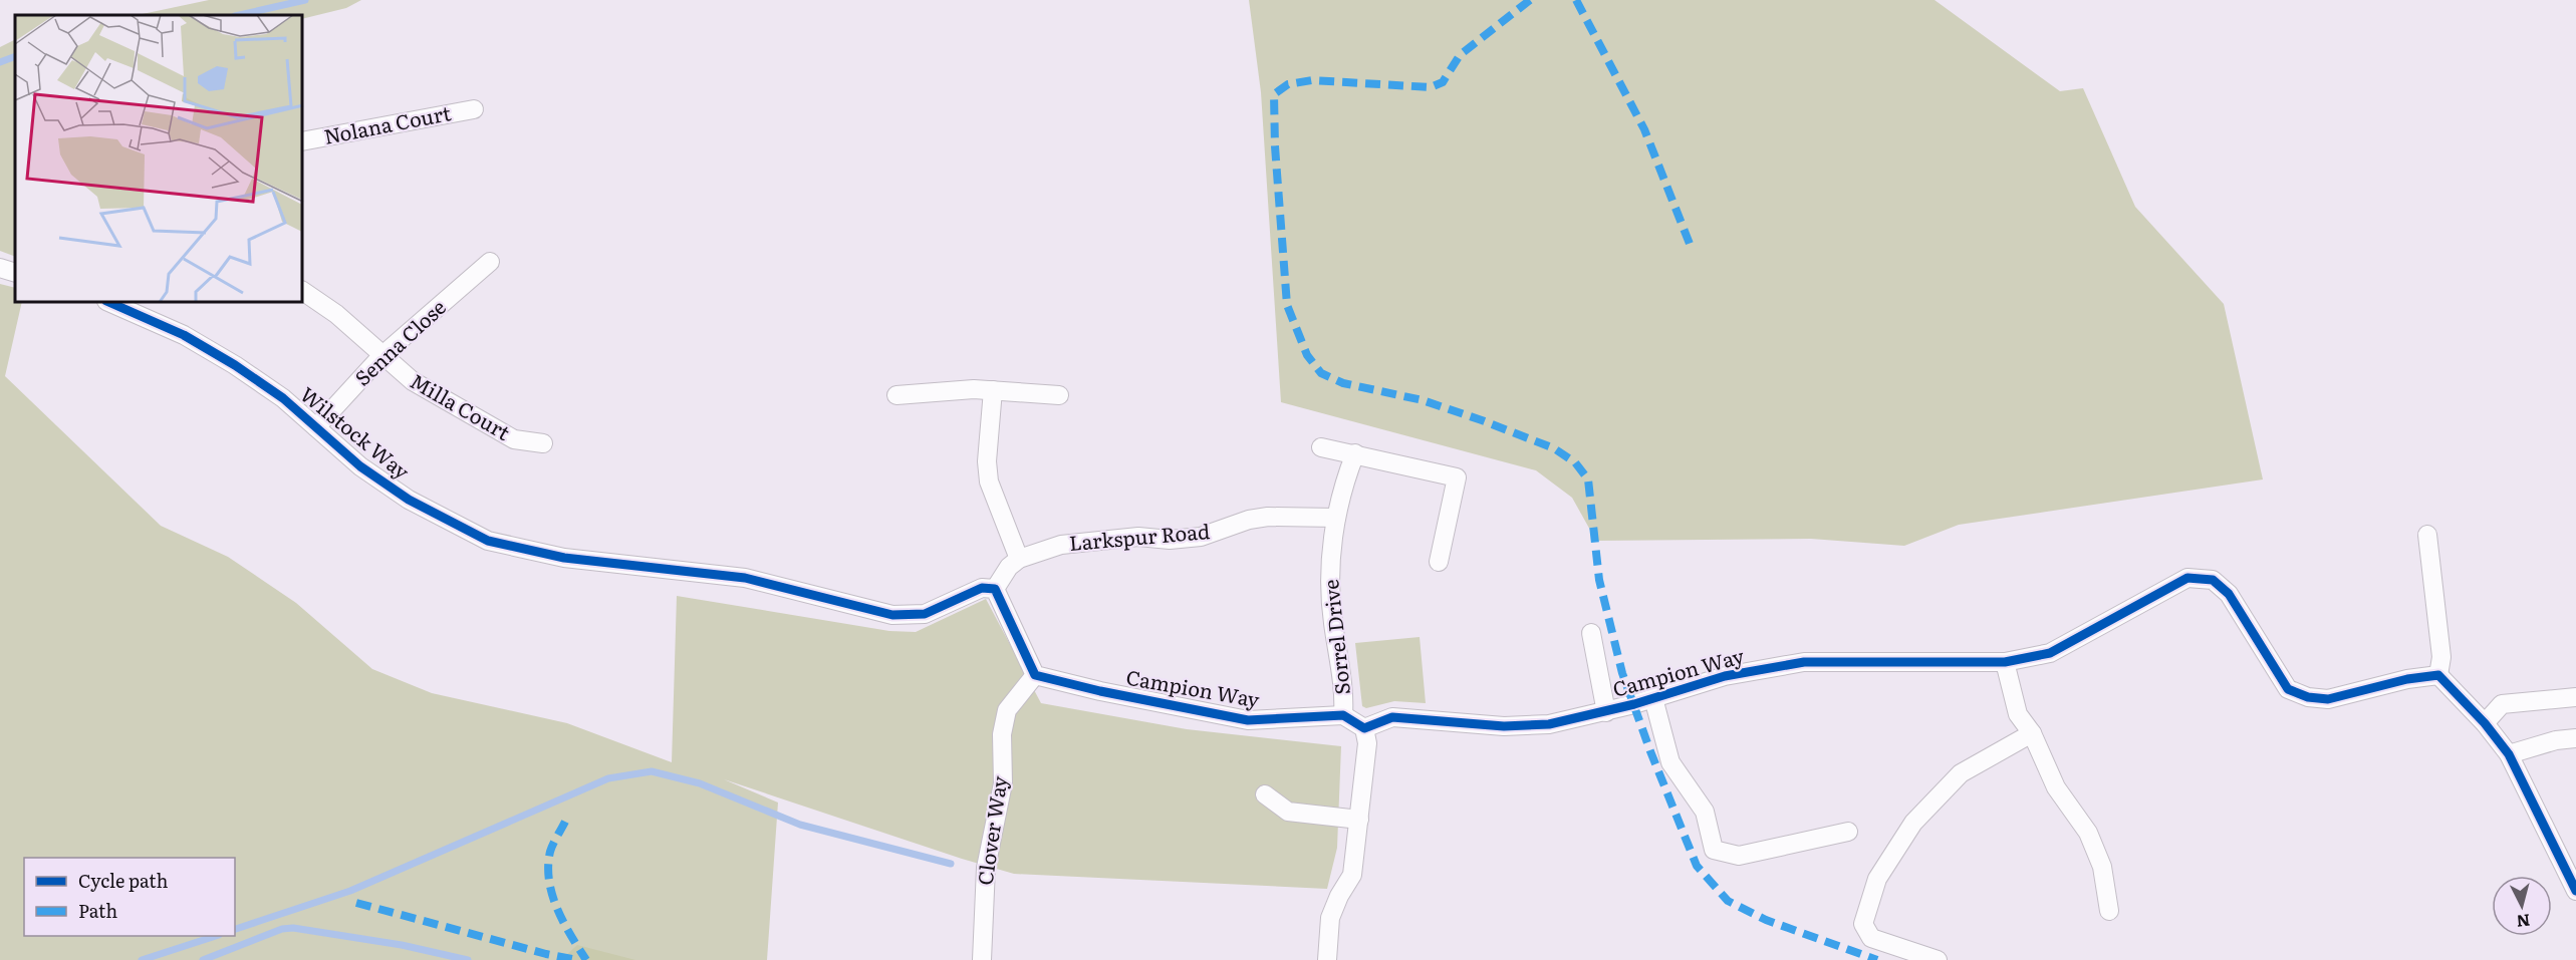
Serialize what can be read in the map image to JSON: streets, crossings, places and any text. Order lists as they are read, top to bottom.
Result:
{
  "streets": {
    "street": [
      "Nolana Court",
      "Senna Close",
      "Milla Court",
      "Wilstock Way",
      "Larkspur Road",
      "Sorrel Drive",
      "Campion Way",
      "Clover Way"
    ]
  },
  "crossings": [
    ["Senna Close", "Milla Court"],
    ["Senna Close", "Wilstock Way"],
    ["Larkspur Road", "Sorrel Drive"],
    ["Sorrel Drive", "Campion Way"],
    ["Campion Way", "Clover Way"]
  ],
  "legend": ["Cycle path", "Path"],
  "north": "bottom"
}
